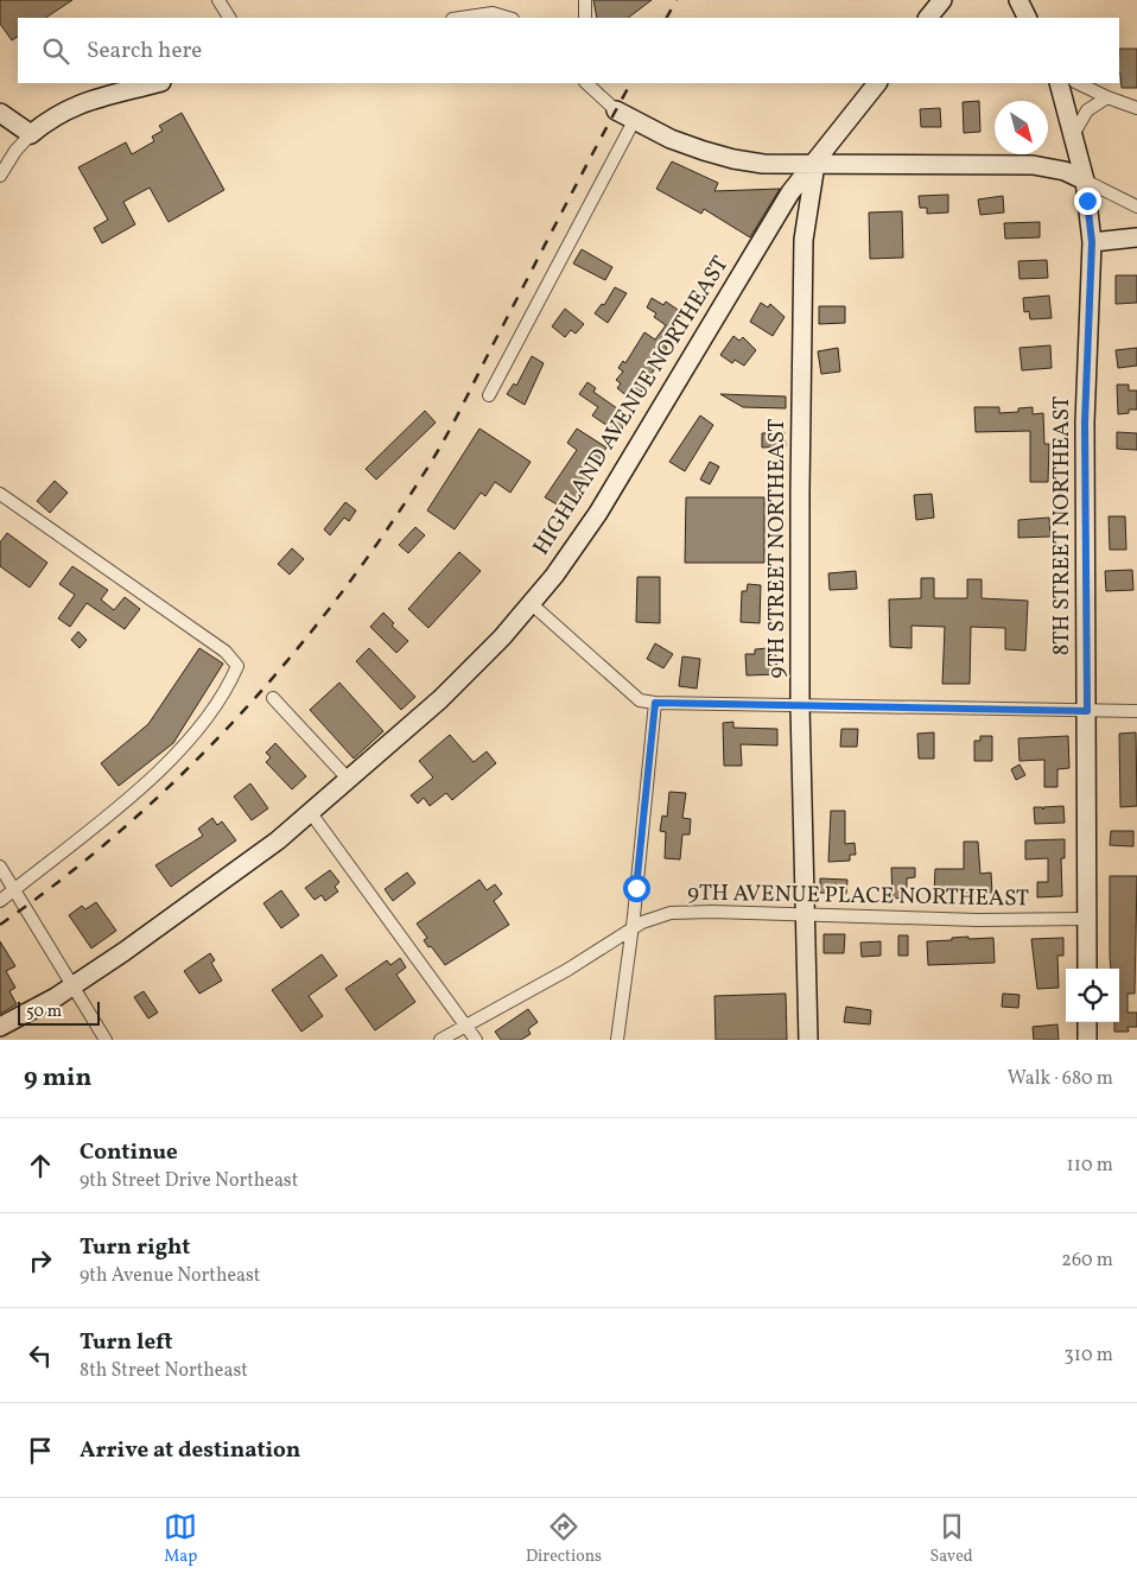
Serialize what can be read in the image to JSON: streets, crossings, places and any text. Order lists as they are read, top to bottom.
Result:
{
  "streets": {
    "main road": ["HIGHLAND AVENUE NORTHEAST", "8TH STREET NORTHEAST", "9TH STREET NORTHEAST"],
    "street": ["9TH AVENUE PLACE NORTHEAST"]
  },
  "crossings": [
    ["HIGHLAND AVENUE NORTHEAST", "9TH STREET NORTHEAST"],
    ["8TH STREET NORTHEAST", "9TH AVENUE PLACE NORTHEAST"],
    ["9TH STREET NORTHEAST", "9TH AVENUE PLACE NORTHEAST"]
  ],
  "scale_bar": "50 m",
  "north": "bottom right",
  "page": {
    "search": "Search here",
    "scale": "50 m",
    "heading": ["9 min", "Walk · 680 m"],
    "list": [
      ["Continue", "9th Street Drive Northeast", "110 m"],
      ["Turn right", "9th Avenue Northeast", "260 m"],
      ["Turn left", "8th Street Northeast", "310 m"],
      "Arrive at destination"
    ],
    "nav": ["Map", "Directions", "Saved"]
  }
}
